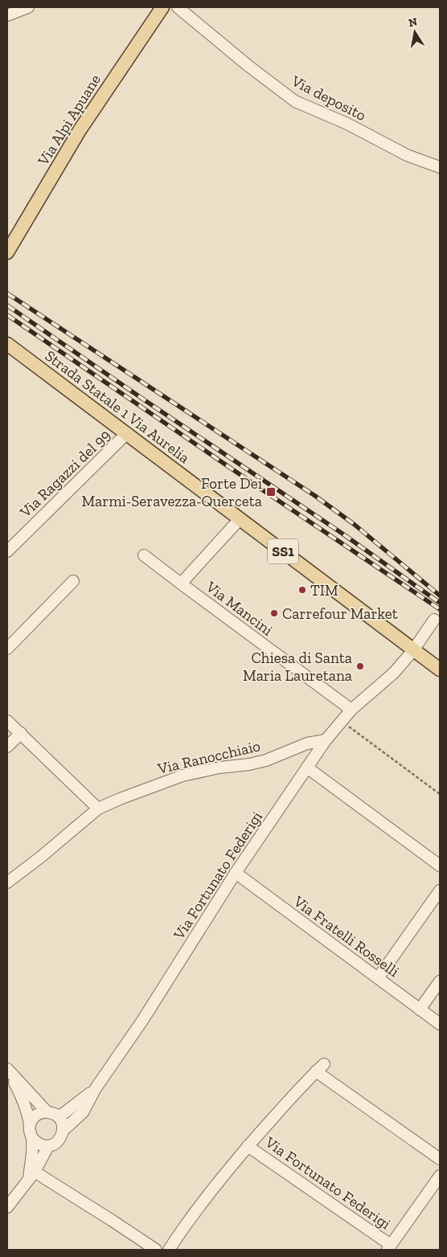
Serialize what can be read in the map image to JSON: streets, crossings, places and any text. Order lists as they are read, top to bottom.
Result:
{
  "streets": {
    "main road": ["Via Alpi Apuane", "Strada Statale 1 Via Aurelia", "SS1"],
    "street": [
      "Via deposito",
      "Via Ragazzi del 99",
      "Via Mancini",
      "Via Ranocchiaio",
      "Via Fortunato Federigi",
      "Via Fratelli Rosselli"
    ]
  },
  "crossings": [
    ["Strada Statale 1 Via Aurelia", "Via Ragazzi del 99"],
    ["Strada Statale 1 Via Aurelia", "Via Mancini"],
    ["Strada Statale 1 Via Aurelia", "Via Fortunato Federigi"],
    ["Via Mancini", "Via Fortunato Federigi"],
    ["Via Ranocchiaio", "Via Fortunato Federigi"],
    ["Via Fortunato Federigi", "Via Fratelli Rosselli"]
  ],
  "places": {
    "transit": ["Forte Dei Marmi-Seravezza-Querceta"],
    "other": ["TIM", "Carrefour Market", "Chiesa di Santa Maria Lauretana"]
  },
  "north": "top"
}
